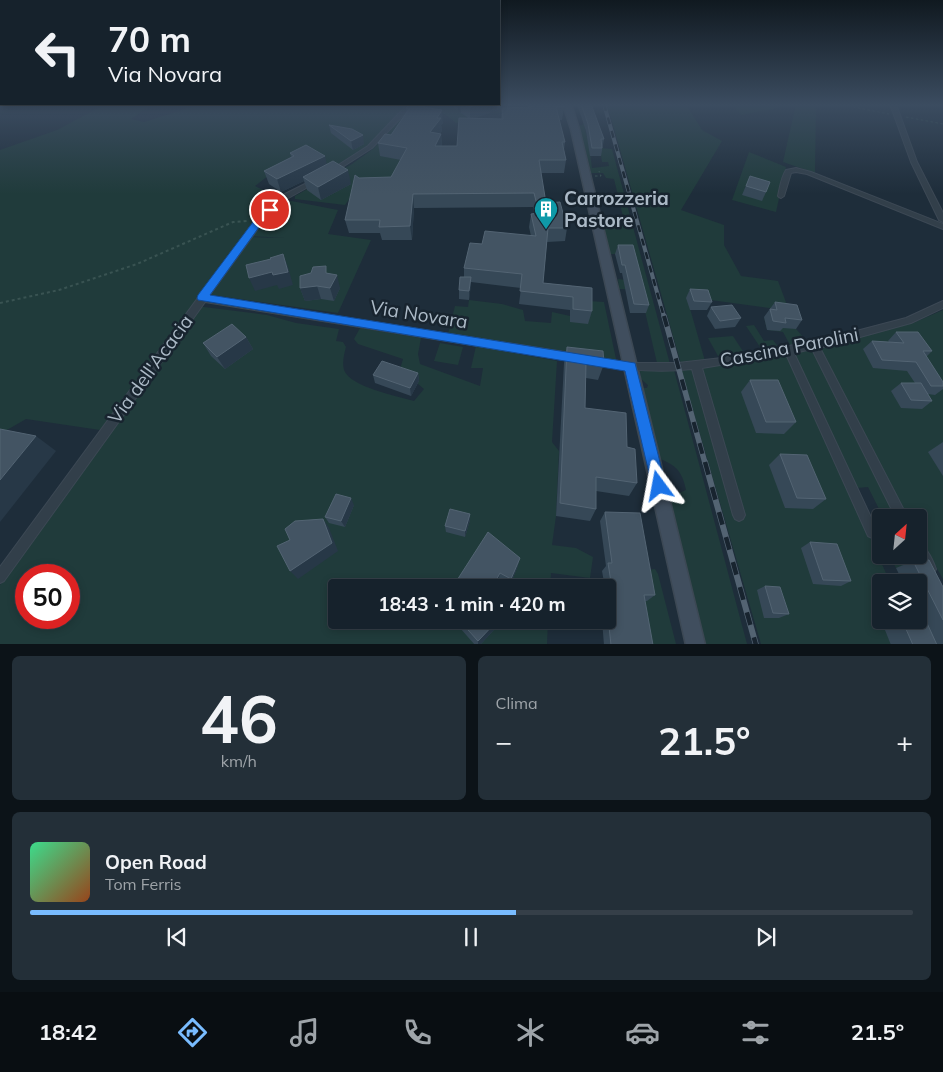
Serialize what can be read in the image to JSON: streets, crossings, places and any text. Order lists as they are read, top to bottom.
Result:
{
  "streets": {
    "street": ["Via Novara", "Cascina Parolini", "Via dell'Acacia"]
  },
  "crossings": [
    ["Via Novara", "Cascina Parolini"],
    ["Via Novara", "Via dell'Acacia"]
  ],
  "places": {
    "building": ["Carrozzeria Pastore"]
  },
  "north": "top right",
  "page": {
    "turn": ["70 m", "Via Novara"],
    "limit": "50",
    "trip": "18:43 · 1 min · 420 m",
    "tile": [
      ["46", "km/h"],
      "Clima"
    ],
    "heat": ["−", "21.5°", "+"],
    "song": ["Open Road", "Tom Ferris"],
    "tabs": ["18:42", "21.5°"]
  }
}
